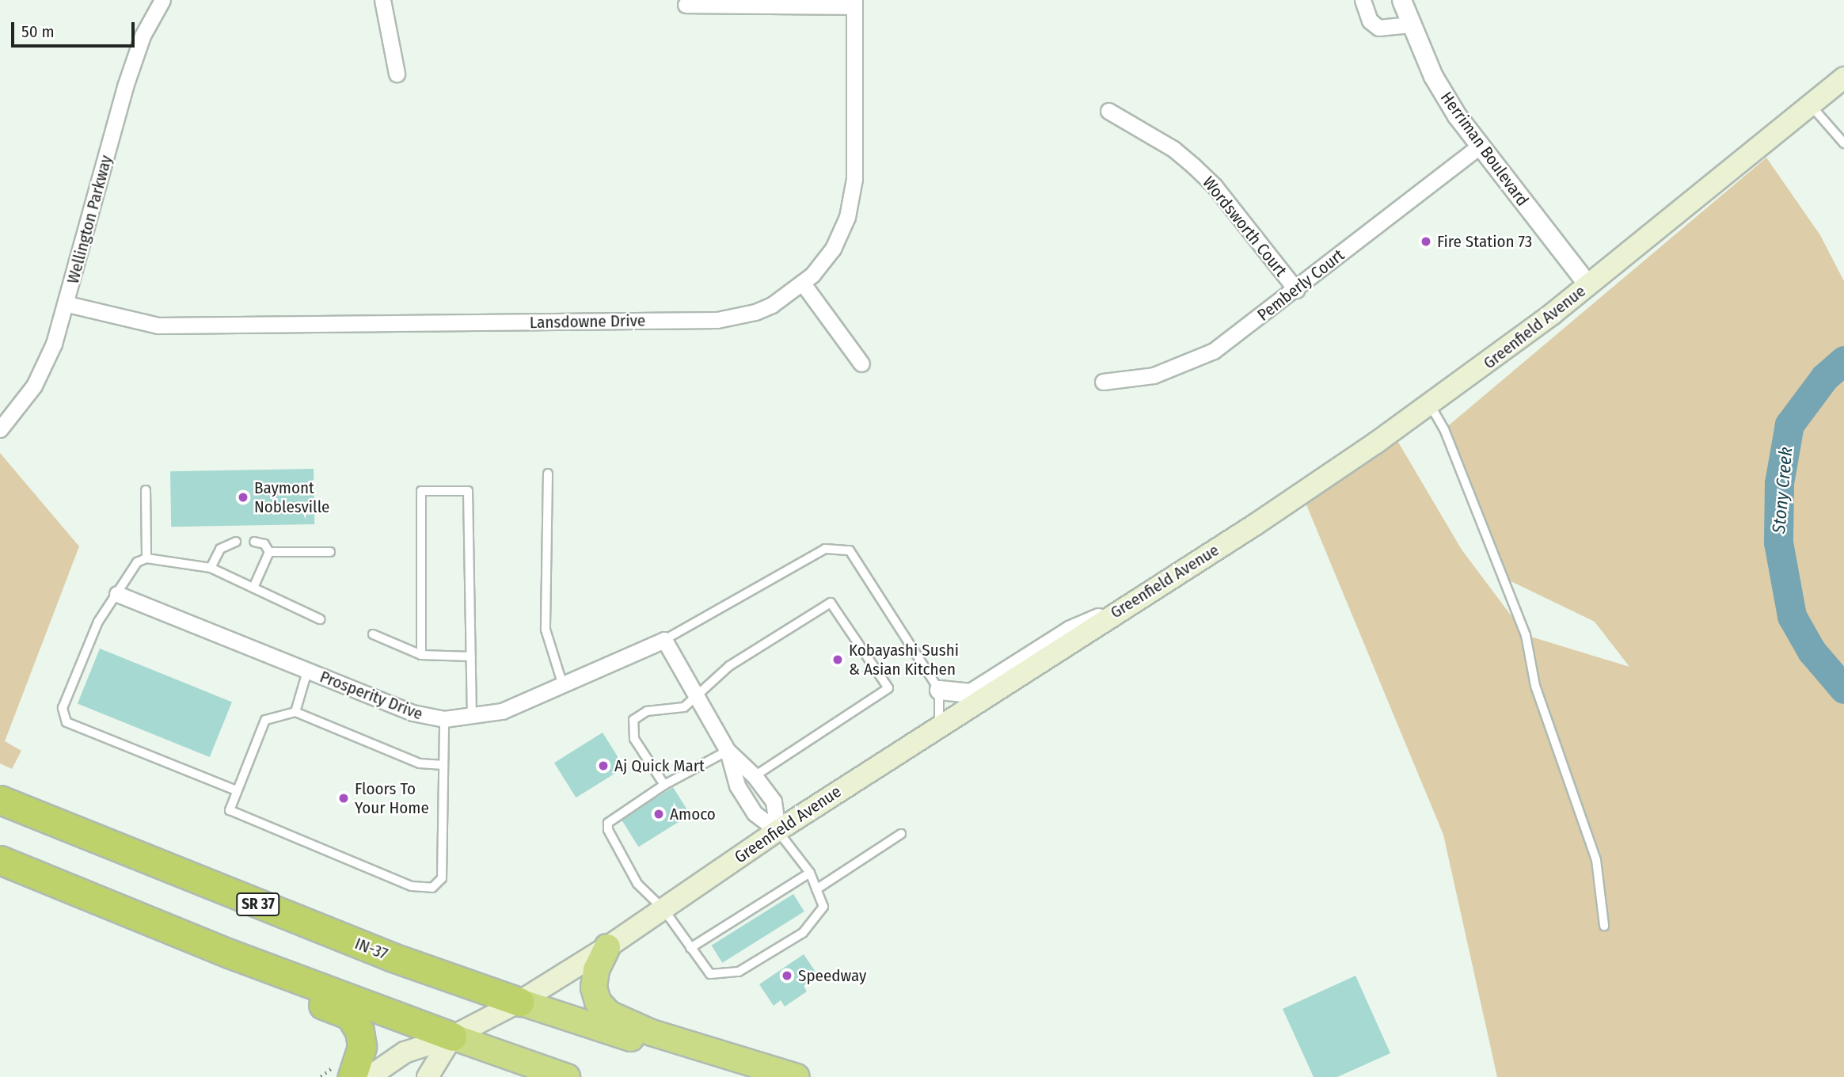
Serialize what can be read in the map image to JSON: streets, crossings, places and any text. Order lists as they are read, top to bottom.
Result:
{
  "streets": {
    "highway": ["SR 37", "IN-37"],
    "main road": ["Greenfield Avenue"],
    "street": [
      "Herriman Boulevard",
      "Wellington Parkway",
      "Wordsworth Court",
      "Pemberly Court",
      "Lansdowne Drive",
      "Prosperity Drive"
    ]
  },
  "crossings": [
    ["Herriman Boulevard", "Pemberly Court"],
    ["Herriman Boulevard", "Greenfield Avenue"],
    ["Wellington Parkway", "Lansdowne Drive"],
    ["Wordsworth Court", "Pemberly Court"],
    ["Greenfield Avenue", "IN-37"]
  ],
  "water": ["Stony Creek"],
  "places": [
    "Fire Station 73",
    "Baymont Noblesville",
    "Kobayashi Sushi & Asian Kitchen",
    "Aj Quick Mart",
    "Floors To Your Home",
    "Amoco",
    "Speedway"
  ],
  "scale_bar": "50 m"
}
